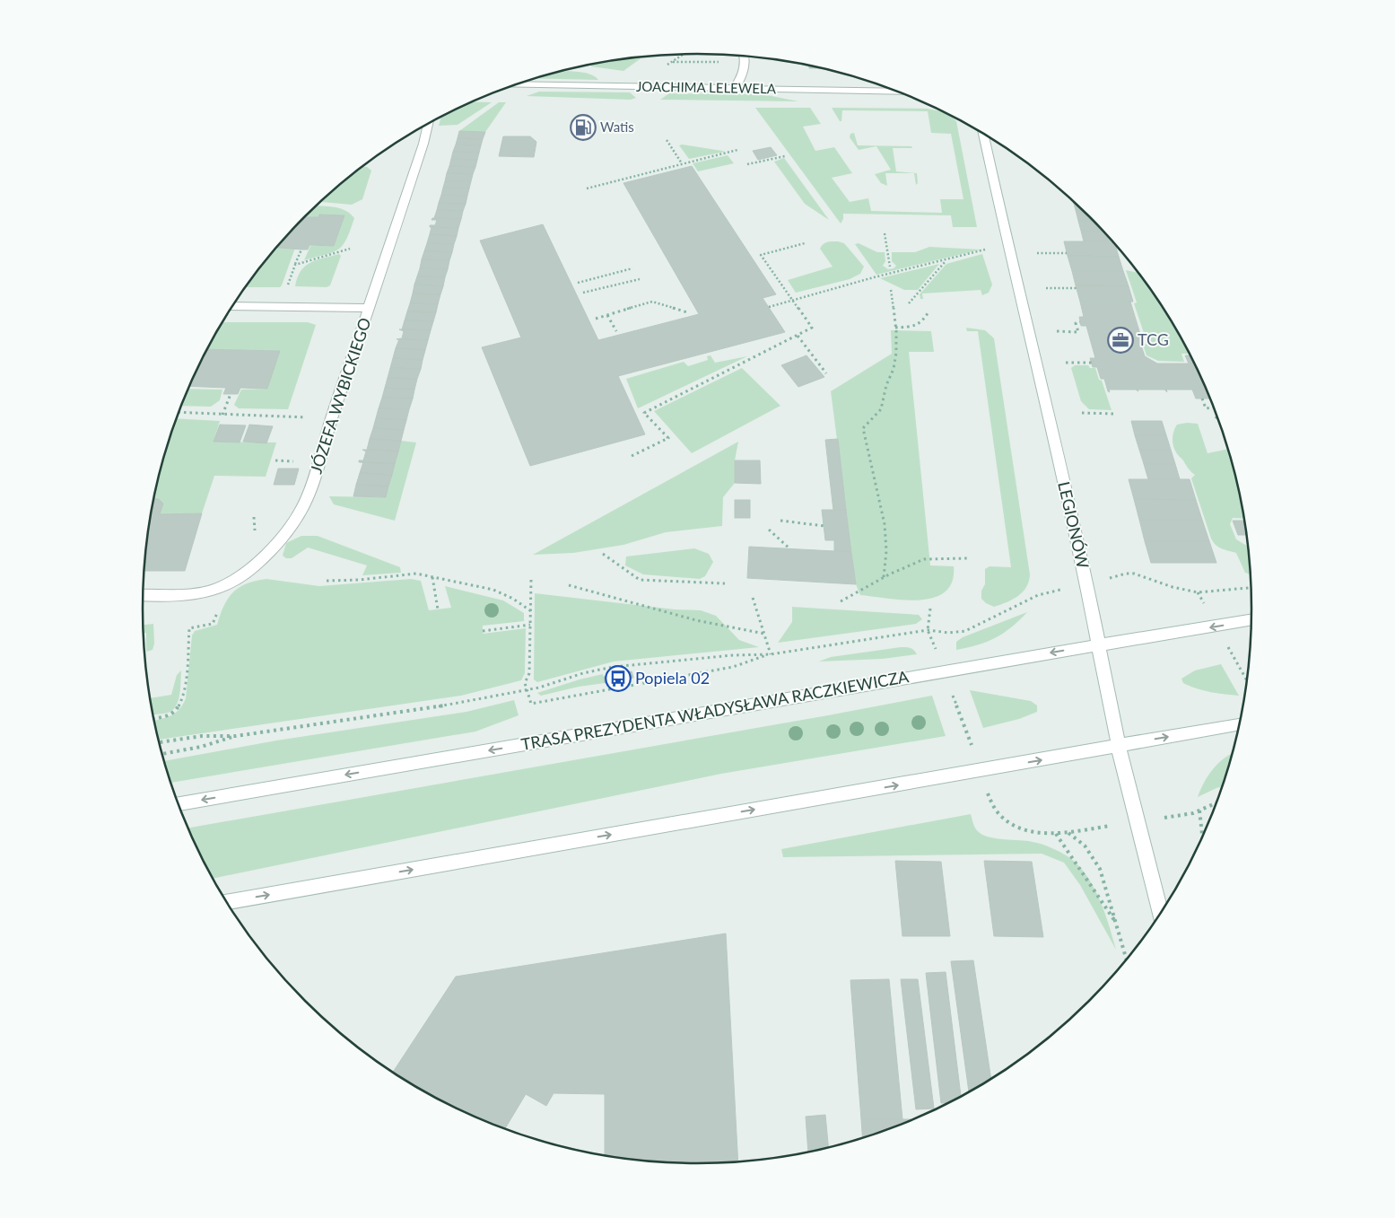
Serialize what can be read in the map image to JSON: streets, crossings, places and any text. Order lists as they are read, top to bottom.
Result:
{
  "streets": {
    "street": [
      "JOACHIMA LELEWELA",
      "JÓZEFA WYBICKIEGO",
      "LEGIONÓW",
      "TRASA PREZYDENTA WŁADYSŁAWA RACZKIEWICZA"
    ]
  },
  "crossings": [
    ["LEGIONÓW", "TRASA PREZYDENTA WŁADYSŁAWA RACZKIEWICZA"]
  ],
  "places": {
    "fuel station": ["Watis"],
    "office": ["TCG"],
    "bus stop": ["Popiela 02"]
  }
}
